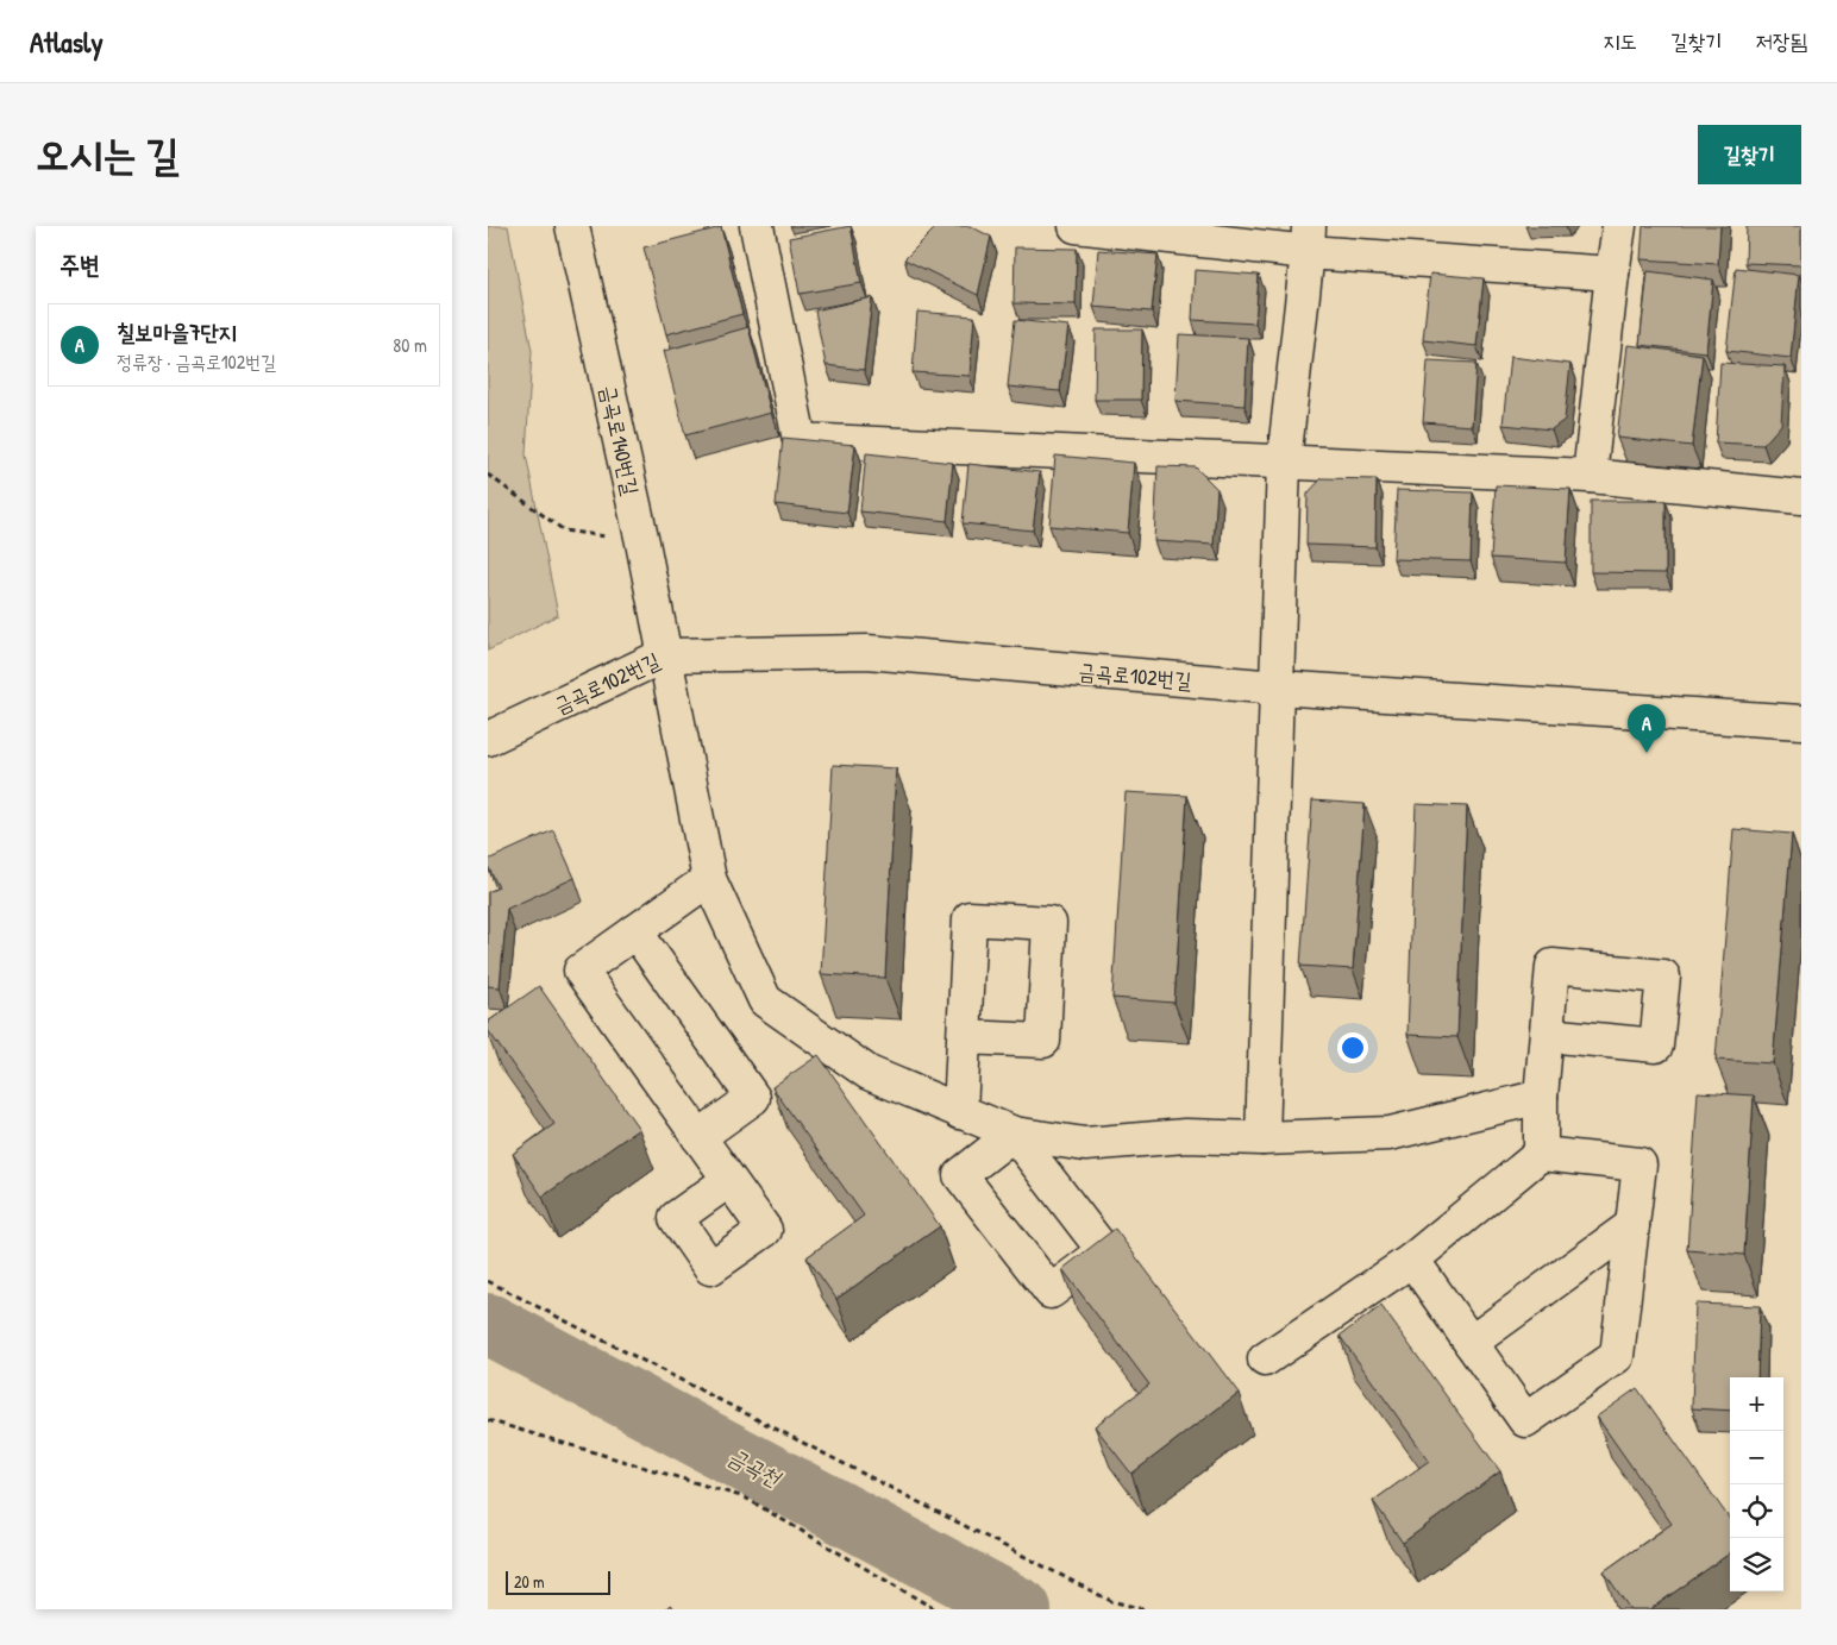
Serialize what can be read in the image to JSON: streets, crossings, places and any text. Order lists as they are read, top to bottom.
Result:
{
  "streets": {
    "street": ["금곡로140번길", "금곡로102번길"]
  },
  "crossings": [
    ["금곡로140번길", "금곡로102번길"]
  ],
  "water": ["금곡천"],
  "scale_bar": "20 m",
  "page": {
    "header": "Atlasly",
    "nav": ["지도", "길찾기", "저장됨"],
    "buttons": "길찾기",
    "title": "오시는 길",
    "heading": "주변",
    "list": [
      {
        "mark": "A",
        "name": "칠보마을7단지",
        "note": "정류장 · 금곡로102번길",
        "value": "80 m"
      }
    ],
    "pins": "A",
    "map_buttons": ["+", "−"],
    "scale": "20 m"
  }
}
